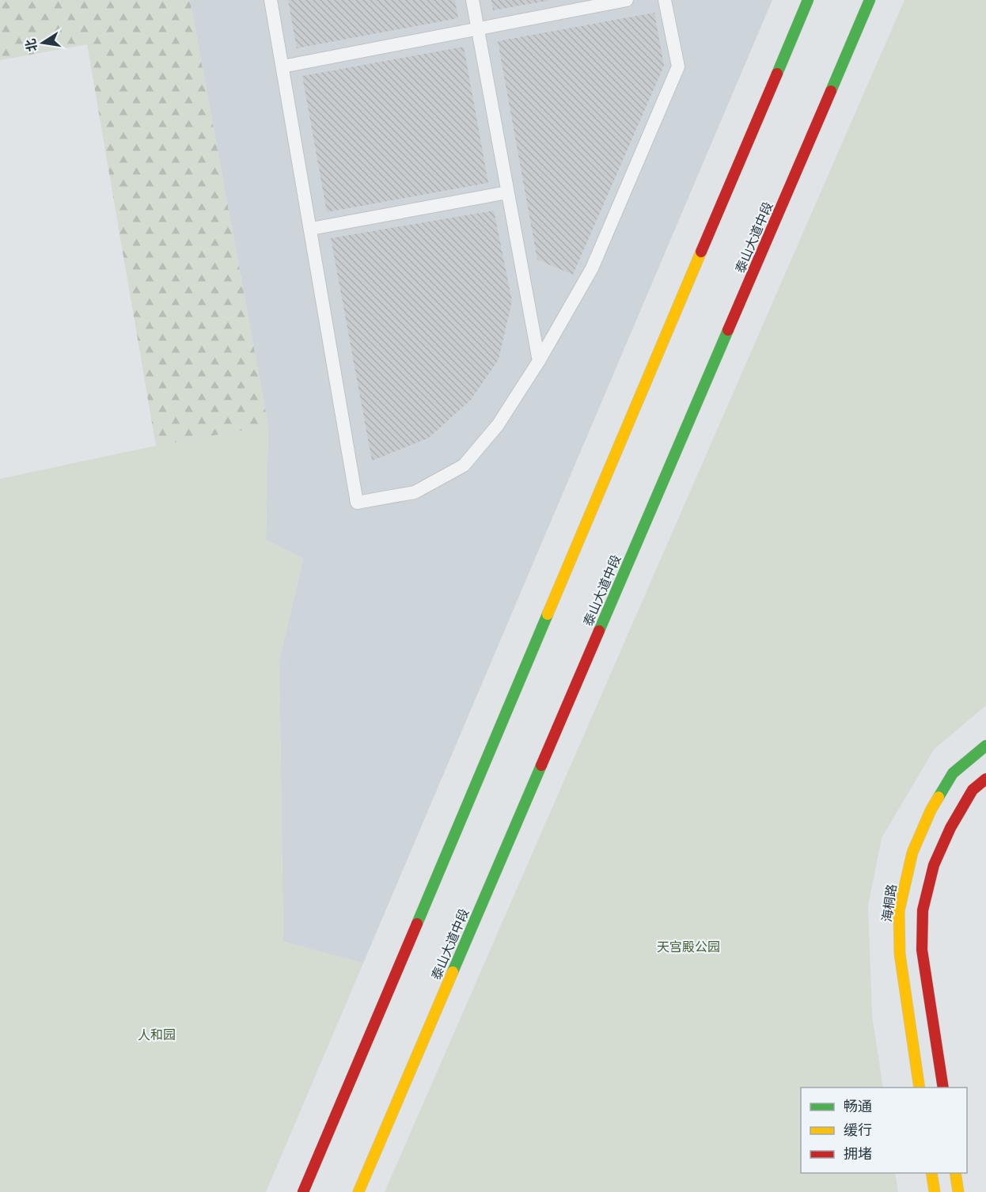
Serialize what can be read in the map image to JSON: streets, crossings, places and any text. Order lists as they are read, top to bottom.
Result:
{
  "streets": {
    "main road": ["泰山大道中段", "海桐路"]
  },
  "parks": ["天宫殿公园", "人和园"],
  "legend": ["畅通", "缓行", "拥堵"],
  "north": "left"
}
